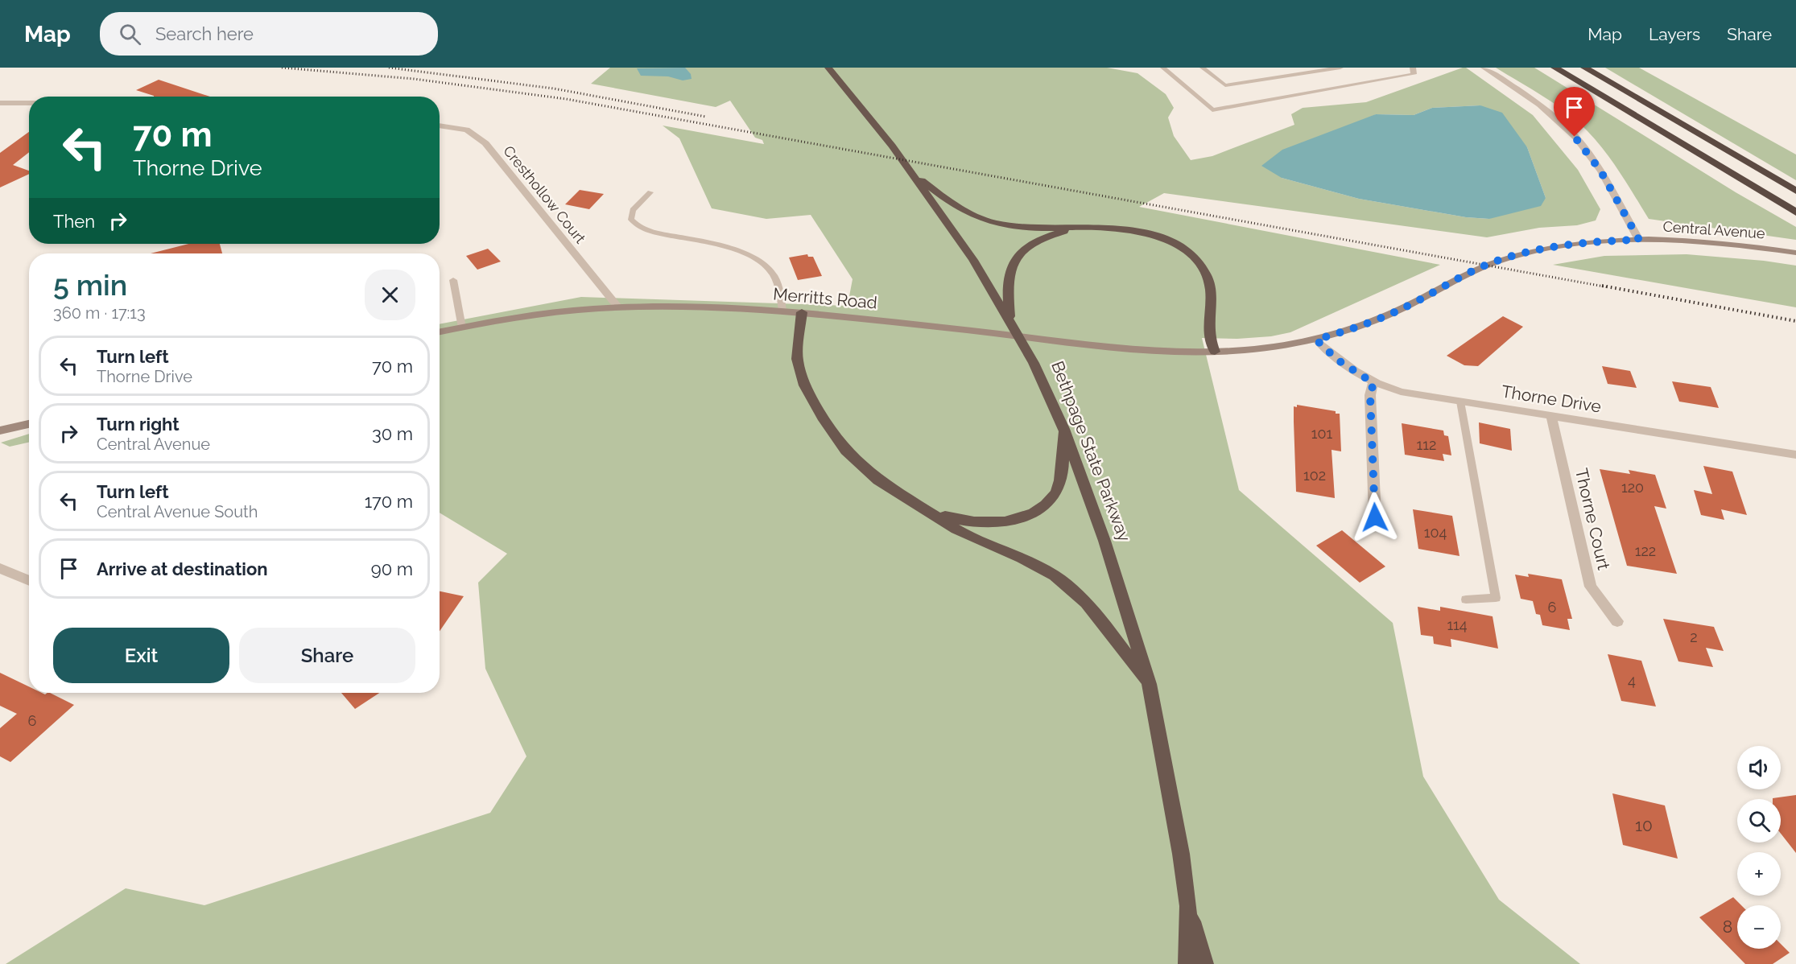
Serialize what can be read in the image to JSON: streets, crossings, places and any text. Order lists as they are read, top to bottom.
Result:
{
  "streets": {
    "highway": ["Bethpage State Parkway"],
    "main road": ["Central Avenue", "Merritts Road"],
    "street": ["Cresthollow Court", "Thorne Drive", "Thorne Court"]
  },
  "crossings": [
    ["Cresthollow Court", "Merritts Road"],
    ["Central Avenue", "Merritts Road"],
    ["Central Avenue", "Thorne Drive"],
    ["Thorne Drive", "Thorne Court"]
  ],
  "house_numbers": [
    "101",
    "112",
    "102",
    "120",
    "104",
    "122",
    "6",
    "114",
    "2",
    "4",
    "6",
    "10",
    "8"
  ],
  "page": {
    "header": "Map",
    "search": "Search here",
    "nav": ["Map", "Layers", "Share"],
    "turn": ["70 m", "Thorne Drive"],
    "then": "Then",
    "heading": ["5 min", "360 m · 17:13"],
    "list": [
      {
        "name": "Turn left",
        "note": "Thorne Drive",
        "value": "70 m"
      },
      {
        "name": "Turn right",
        "note": "Central Avenue",
        "value": "30 m"
      },
      {
        "name": "Turn left",
        "note": "Central Avenue South",
        "value": "170 m"
      },
      {
        "name": "Arrive at destination",
        "value": "90 m"
      }
    ],
    "buttons": ["Exit", "Share"],
    "map_buttons": ["+", "−"]
  }
}
